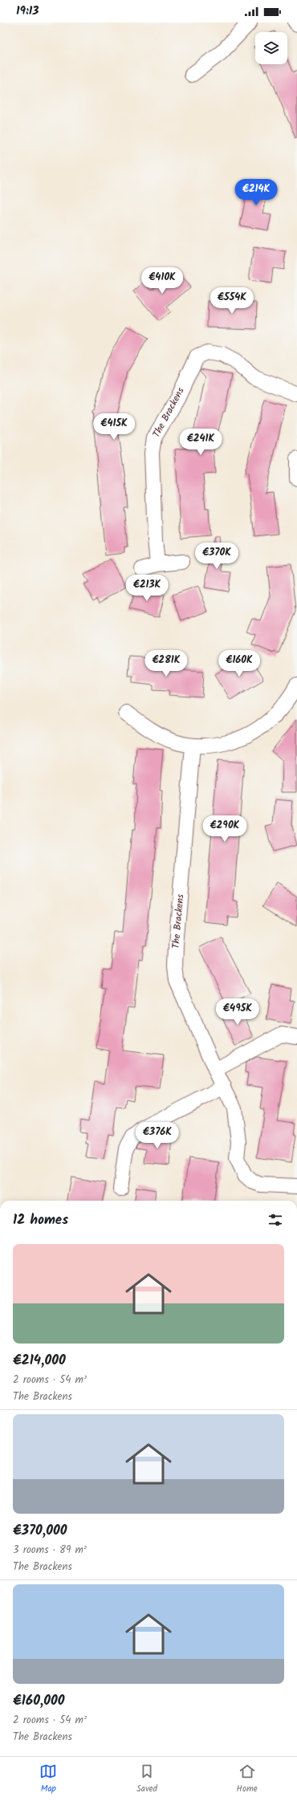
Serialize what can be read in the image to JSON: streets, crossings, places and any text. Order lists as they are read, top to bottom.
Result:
{
  "streets": {
    "street": ["The Brackens"]
  },
  "page": {
    "status": "19:13",
    "price": [
      "€214K",
      "€410K",
      "€554K",
      "€415K",
      "€241K",
      "€370K",
      "€213K",
      "€281K",
      "€160K",
      "€290K",
      "€495K",
      "€376K"
    ],
    "heading": "12 homes",
    "list": [
      {
        "name": "€214,000",
        "note": "2 rooms · 54 m² · The Brackens"
      },
      {
        "name": "€370,000",
        "note": "3 rooms · 89 m² · The Brackens"
      },
      {
        "name": "€160,000",
        "note": "2 rooms · 54 m² · The Brackens"
      }
    ],
    "tabs": ["Map", "Saved", "Home"]
  }
}
